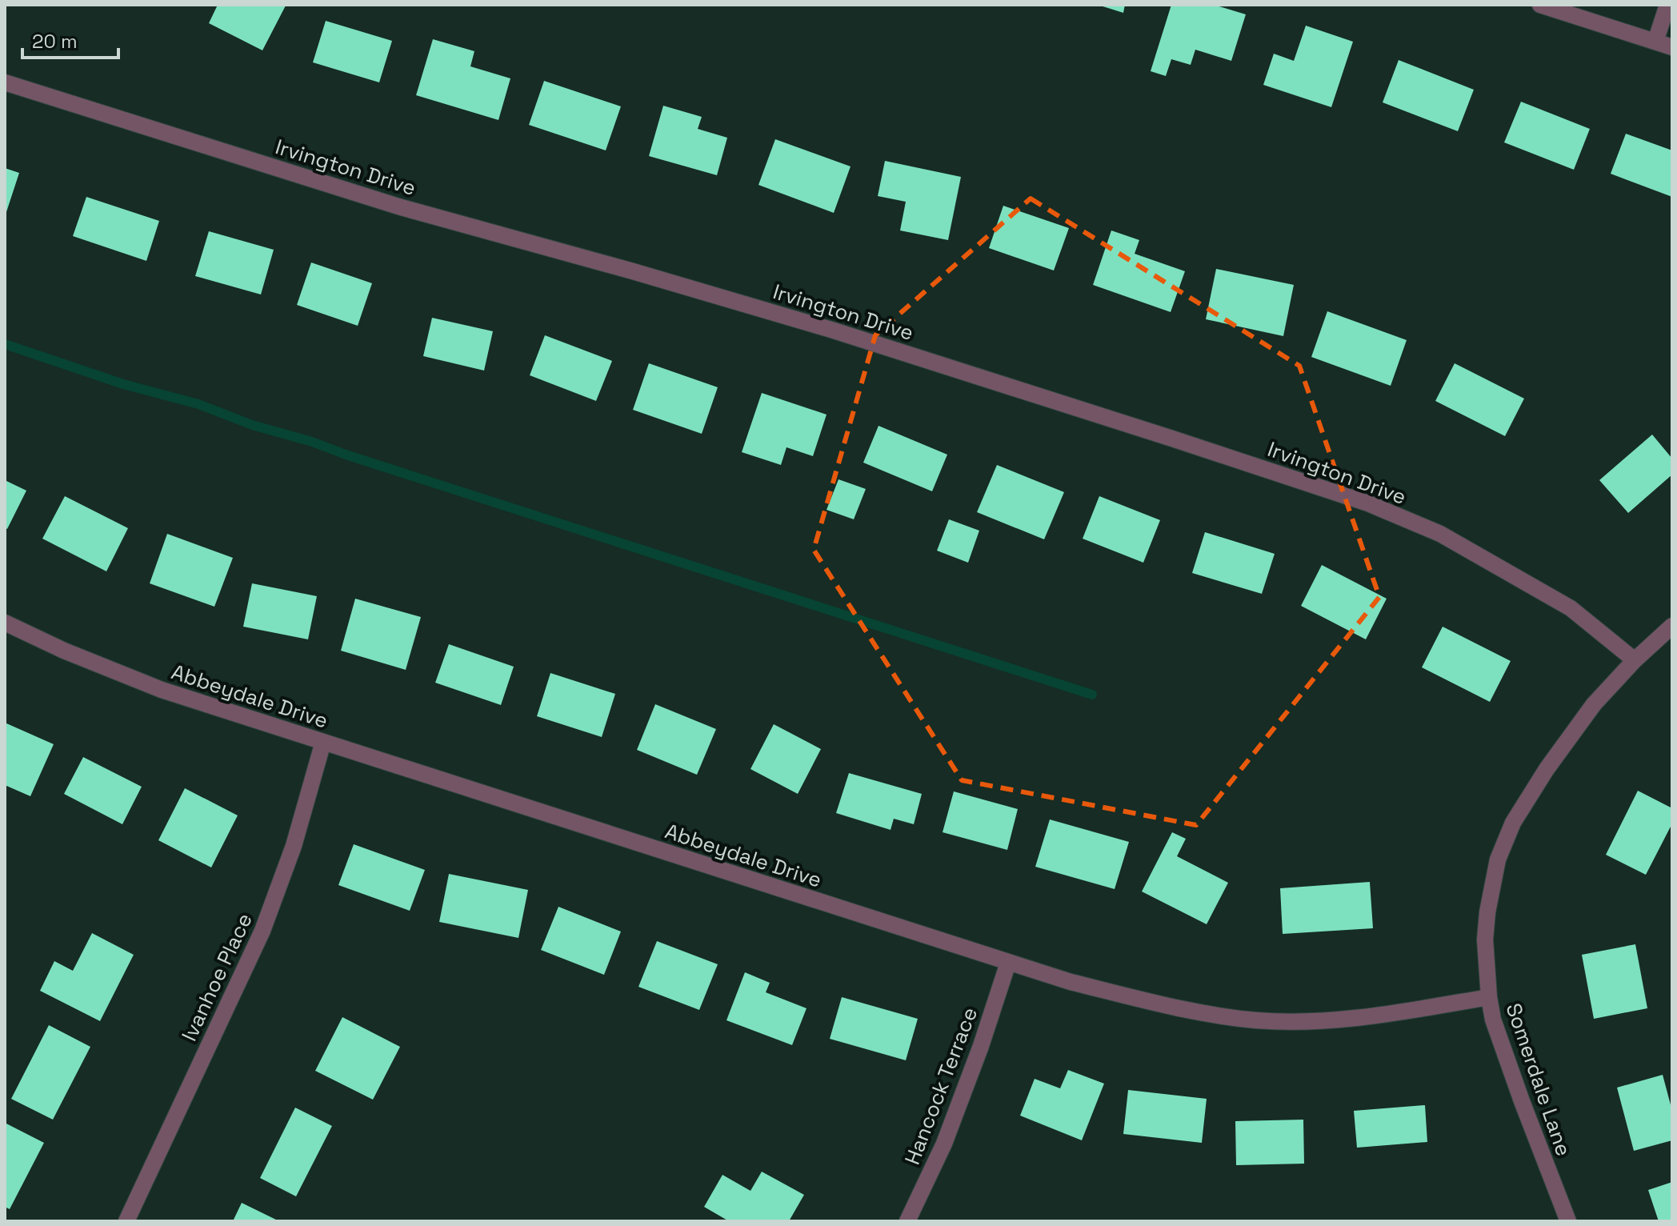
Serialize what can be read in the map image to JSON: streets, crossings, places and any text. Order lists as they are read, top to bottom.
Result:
{
  "streets": {
    "street": [
      "Irvington Drive",
      "Abbeydale Drive",
      "Ivanhoe Place",
      "Somerdale Lane",
      "Hancock Terrace"
    ]
  },
  "crossings": [
    ["Irvington Drive", "Somerdale Lane"],
    ["Abbeydale Drive", "Ivanhoe Place"],
    ["Abbeydale Drive", "Somerdale Lane"],
    ["Abbeydale Drive", "Hancock Terrace"]
  ],
  "scale_bar": "20 m"
}
